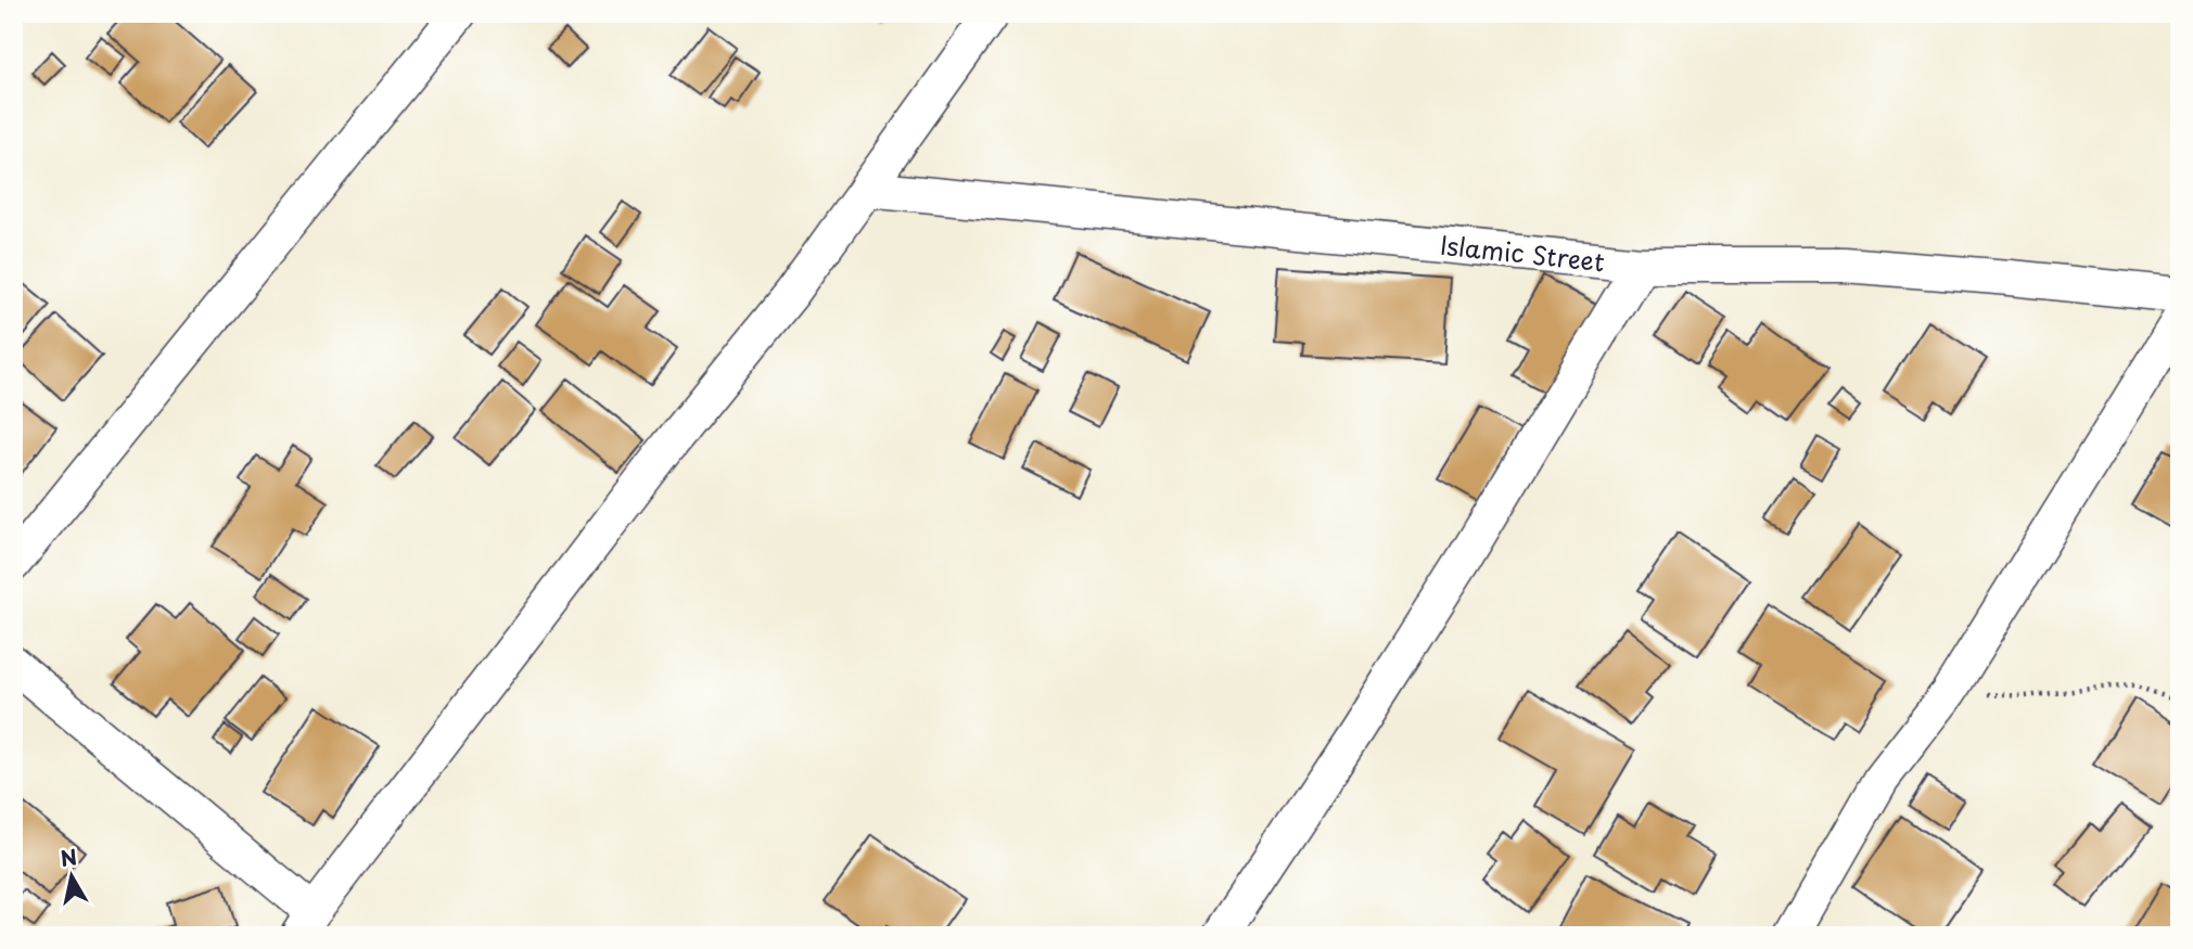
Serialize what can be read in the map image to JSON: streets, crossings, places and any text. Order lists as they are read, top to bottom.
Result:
{
  "streets": {
    "street": ["Islamic Street"]
  },
  "north": "top"
}
